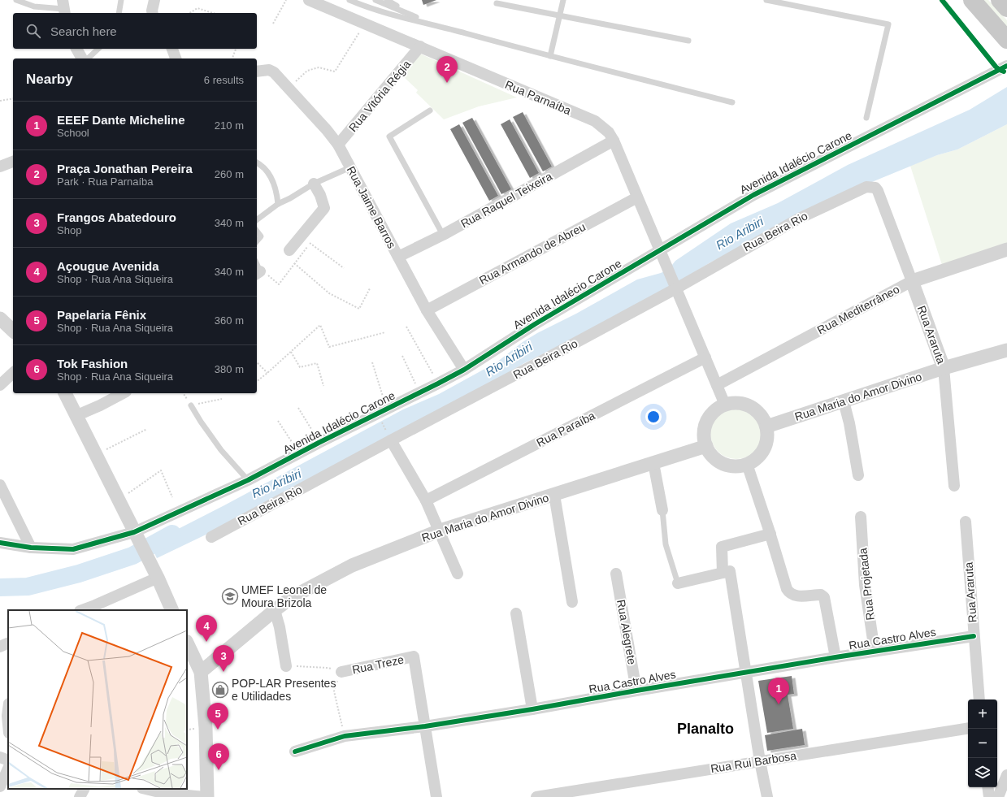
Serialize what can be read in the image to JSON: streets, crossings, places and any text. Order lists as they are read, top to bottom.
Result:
{
  "streets": {
    "street": [
      "Rua Vitória Régia",
      "Rua Parnaíba",
      "Avenida Idalécio Carone",
      "Rua Raquel Teixeira",
      "Rua Jaime Barros",
      "Rua Beira Rio",
      "Rua Armando de Abreu",
      "Rua Mediterrâneo",
      "Rua Araruta",
      "Rua Maria do Amor Divino",
      "Rua Paraíba",
      "Rua Projetada",
      "Rua Alegrete",
      "Rua Castro Alves",
      "Rua Treze",
      "Rua Rui Barbosa"
    ]
  },
  "crossings": [
    ["Rua Vitória Régia", "Rua Parnaíba"],
    ["Rua Vitória Régia", "Rua Jaime Barros"],
    ["Rua Parnaíba", "Avenida Idalécio Carone"],
    ["Rua Parnaíba", "Rua Raquel Teixeira"],
    ["Rua Parnaíba", "Rua Beira Rio"],
    ["Rua Parnaíba", "Rua Armando de Abreu"],
    ["Avenida Idalécio Carone", "Rua Jaime Barros"],
    ["Rua Raquel Teixeira", "Rua Jaime Barros"],
    ["Rua Jaime Barros", "Rua Armando de Abreu"],
    ["Rua Beira Rio", "Rua Araruta"],
    ["Rua Mediterrâneo", "Rua Araruta"],
    ["Rua Araruta", "Rua Maria do Amor Divino"],
    ["Rua Araruta", "Rua Castro Alves"],
    ["Rua Projetada", "Rua Castro Alves"],
    ["Rua Alegrete", "Rua Castro Alves"],
    ["Rua Castro Alves", "Rua Treze"]
  ],
  "districts": ["Planalto"],
  "water": ["Rio Aribiri"],
  "places": {
    "school or university": ["UMEF Leonel de Moura Brizola"],
    "shop": ["POP-LAR Presentes e Utilidades"]
  },
  "page": {
    "search": "Search here",
    "pins": [
      "2",
      "4",
      "3",
      "1",
      "5",
      "6"
    ],
    "heading": ["Nearby", "6 results"],
    "list": [
      {
        "mark": "1",
        "name": "EEEF Dante Micheline",
        "note": "School",
        "value": "210 m"
      },
      {
        "mark": "2",
        "name": "Praça Jonathan Pereira",
        "note": "Park · Rua Parnaíba",
        "value": "260 m"
      },
      {
        "mark": "3",
        "name": "Frangos Abatedouro",
        "note": "Shop",
        "value": "340 m"
      },
      {
        "mark": "4",
        "name": "Açougue Avenida",
        "note": "Shop · Rua Ana Siqueira",
        "value": "340 m"
      },
      {
        "mark": "5",
        "name": "Papelaria Fênix",
        "note": "Shop · Rua Ana Siqueira",
        "value": "360 m"
      },
      {
        "mark": "6",
        "name": "Tok Fashion",
        "note": "Shop · Rua Ana Siqueira",
        "value": "380 m"
      }
    ],
    "map_buttons": ["+", "−"]
  }
}
